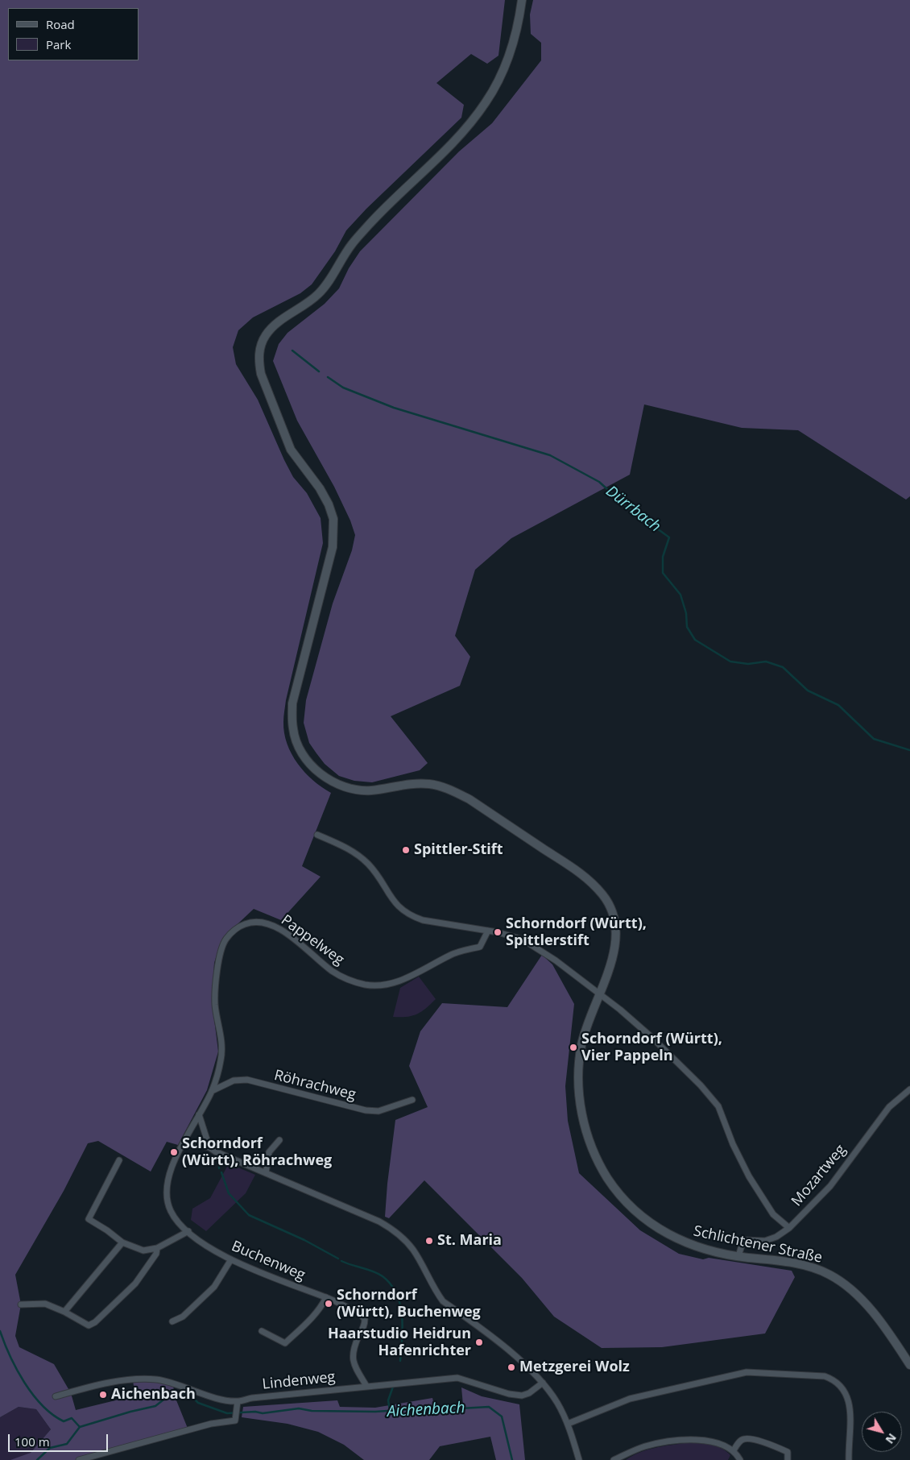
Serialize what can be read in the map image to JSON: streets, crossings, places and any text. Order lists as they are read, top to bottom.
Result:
{
  "streets": {
    "main road": ["Schlichtener Straße"],
    "street": [
      "Pappelweg",
      "Röhrachweg",
      "Mozartweg",
      "Buchenweg",
      "Lindenweg"
    ]
  },
  "crossings": [
    ["Pappelweg", "Röhrachweg"],
    ["Pappelweg", "Buchenweg"],
    ["Mozartweg", "Schlichtener Straße"],
    ["Buchenweg", "Lindenweg"]
  ],
  "water": ["Dürrbach", "Aichenbach"],
  "places": [
    "Spittler-Stift",
    "Schorndorf (Württ), Spittlerstift",
    "Schorndorf (Württ), Vier Pappeln",
    "Schorndorf (Württ), Röhrachweg",
    "St. Maria",
    "Schorndorf (Württ), Buchenweg",
    "Haarstudio Heidrun Hafenrichter",
    "Metzgerei Wolz",
    "Aichenbach"
  ],
  "legend": ["Road", "Park"],
  "scale_bar": "100 m",
  "north": "bottom right"
}
